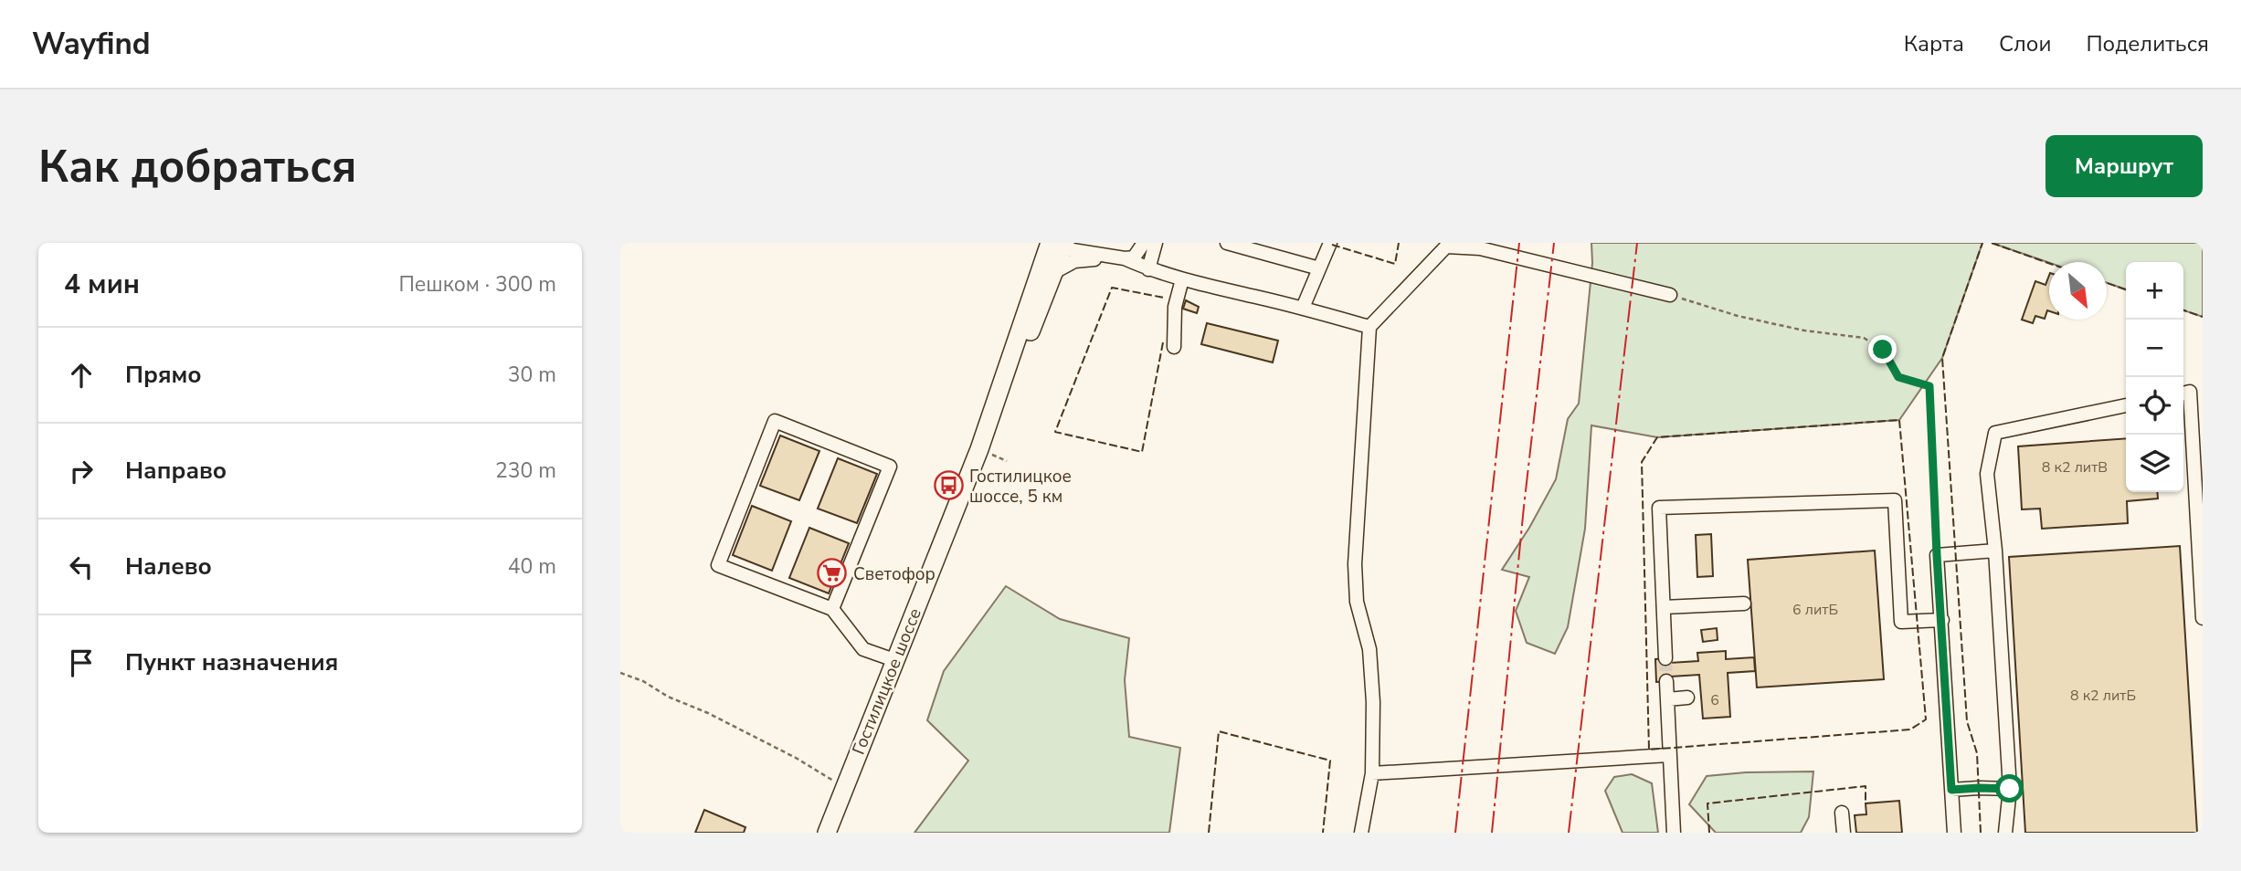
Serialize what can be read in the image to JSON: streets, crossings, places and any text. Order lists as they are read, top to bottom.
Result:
{
  "streets": {
    "main road": ["Гостилицкое шоссе"]
  },
  "places": {
    "bus stop": ["Гостилицкое шоссе, 5 км"],
    "supermarket": ["Светофор"]
  },
  "house_numbers": [
    "8 к2 литВ",
    "6 литБ",
    "8 к2 литБ",
    "6"
  ],
  "north": "bottom right",
  "page": {
    "header": "Wayfind",
    "nav": ["Карта", "Слои", "Поделиться"],
    "buttons": "Маршрут",
    "title": "Как добраться",
    "heading": ["4 мин", "Пешком · 300 m"],
    "map_buttons": ["+", "−"],
    "list": [
      ["Прямо", "30 m"],
      ["Направо", "230 m"],
      ["Налево", "40 m"],
      "Пункт назначения"
    ]
  }
}
